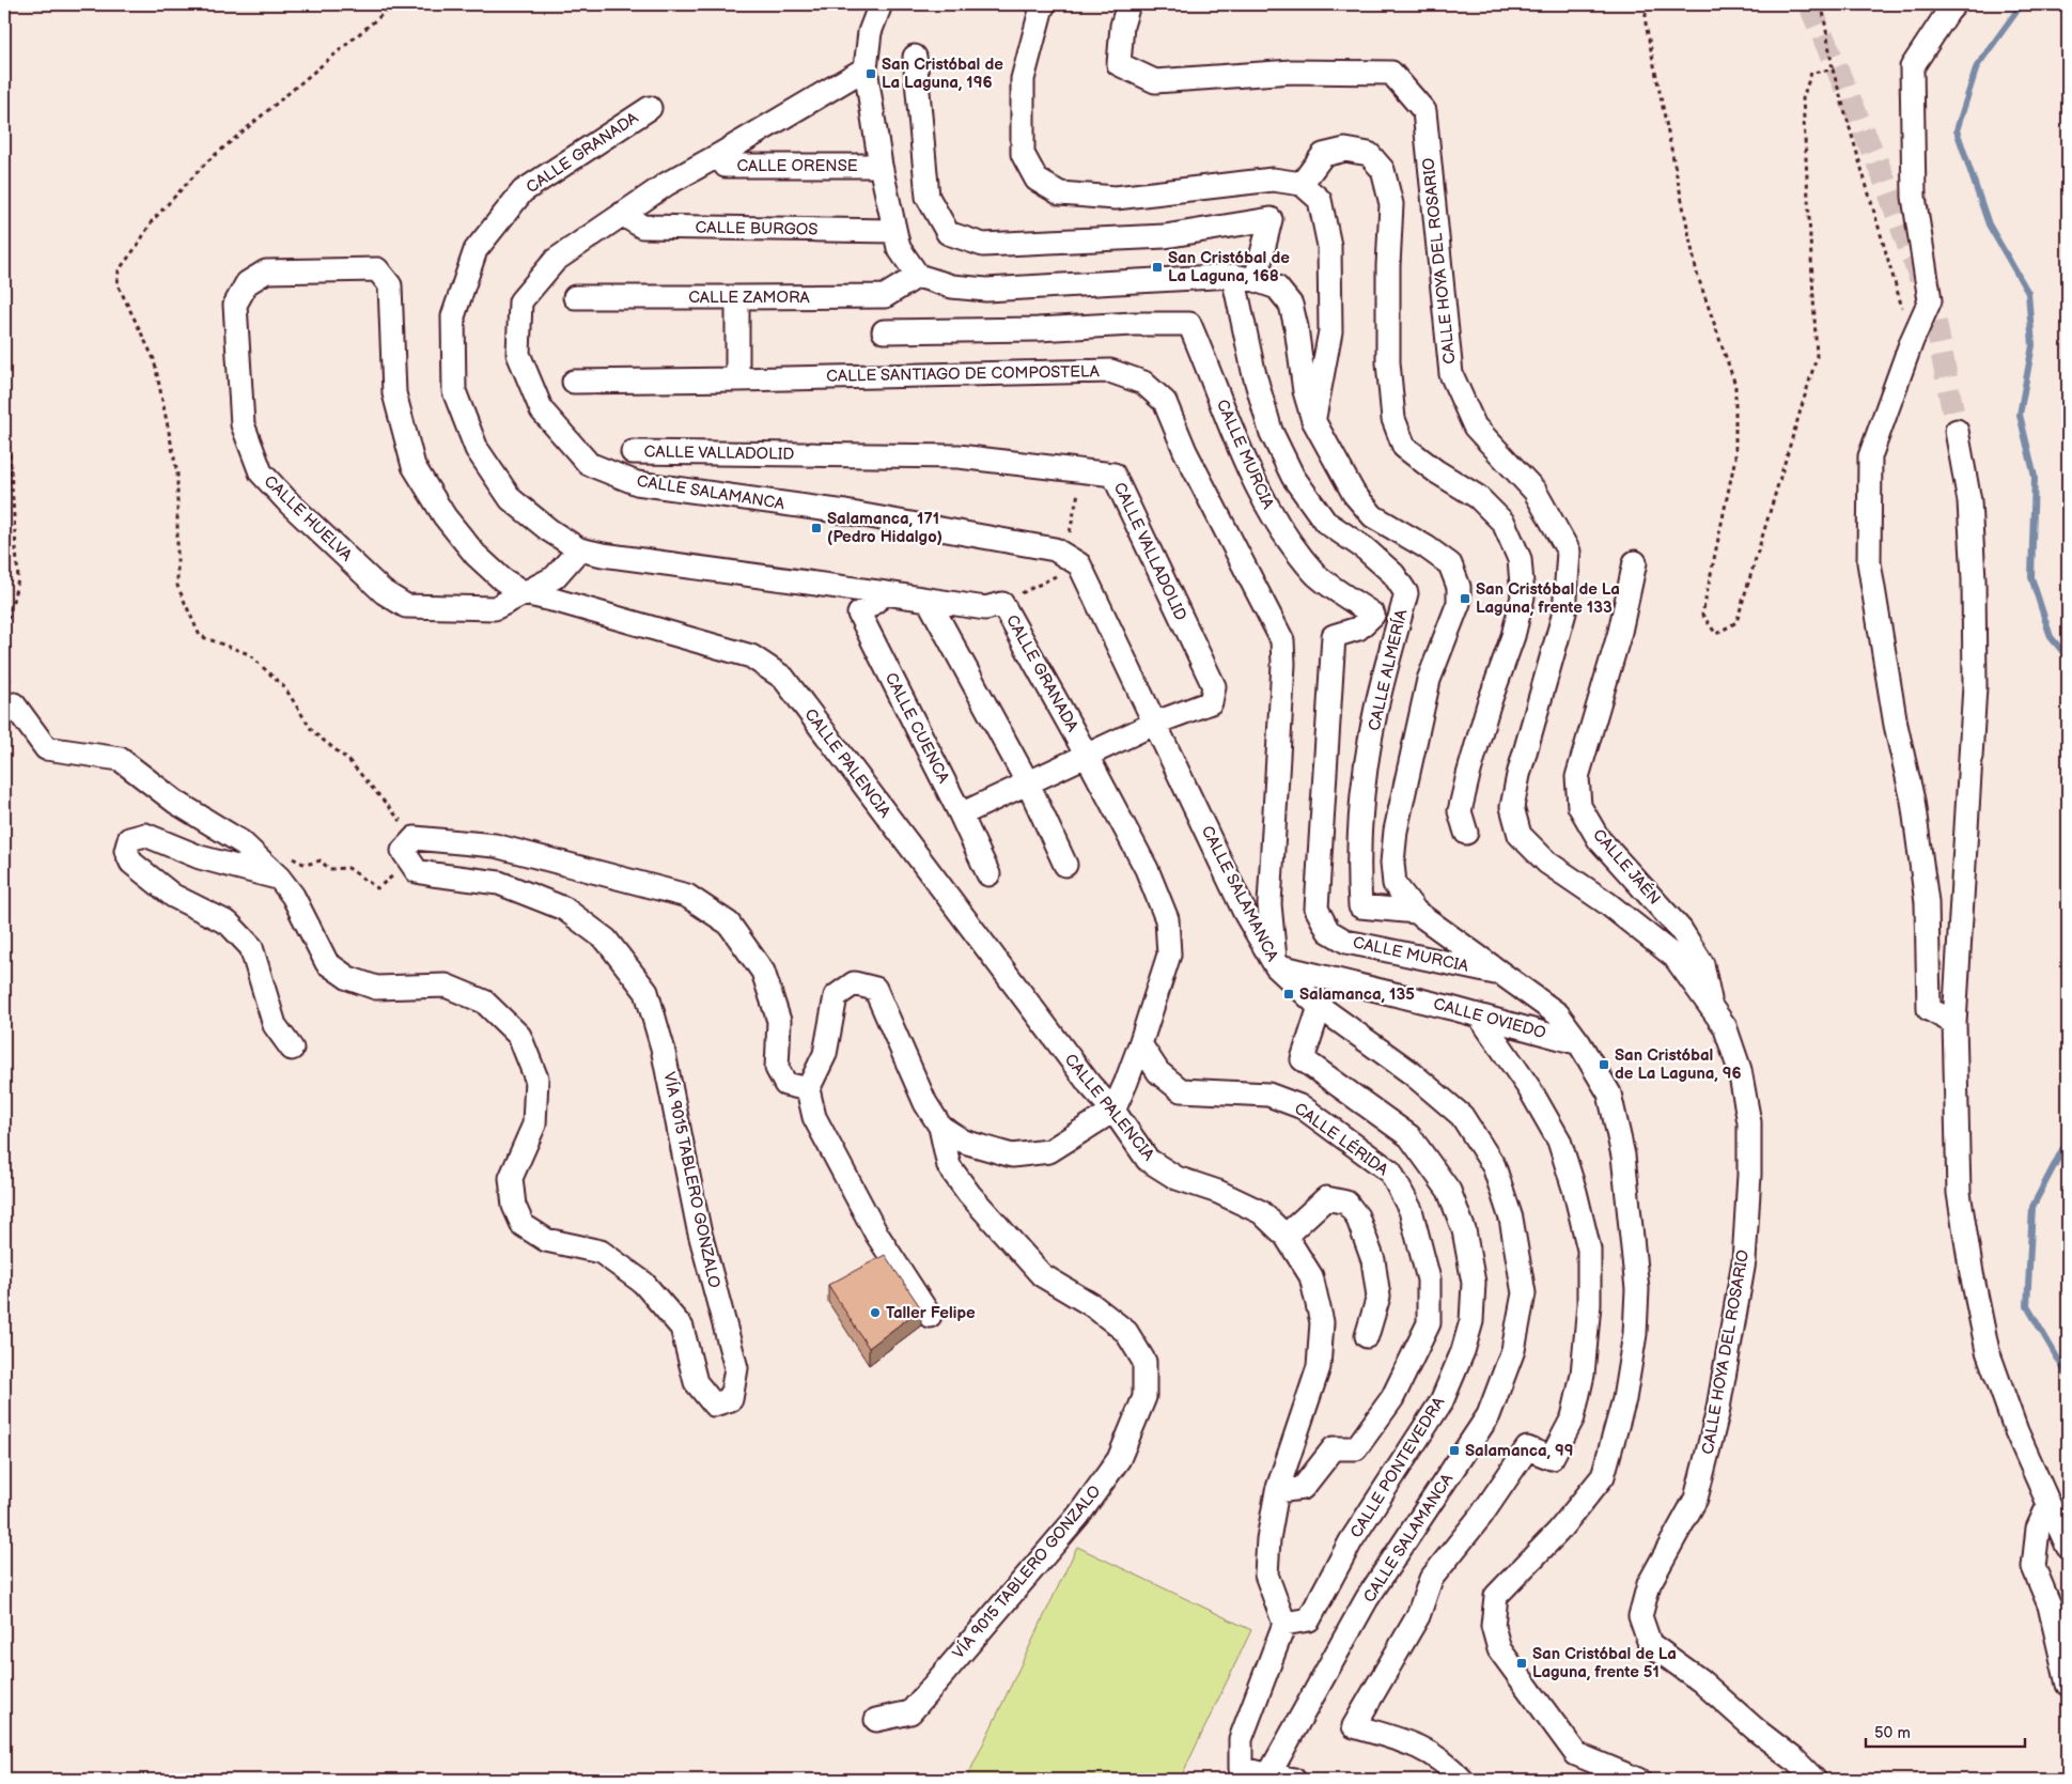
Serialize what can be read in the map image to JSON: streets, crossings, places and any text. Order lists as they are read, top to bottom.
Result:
{
  "streets": {
    "street": [
      "CALLE GRANADA",
      "CALLE ORENSE",
      "CALLE BURGOS",
      "CALLE HOYA DEL ROSARIO",
      "CALLE ZAMORA",
      "CALLE SANTIAGO DE COMPOSTELA",
      "CALLE VALLADOLID",
      "CALLE MURCIA",
      "CALLE SALAMANCA",
      "CALLE HUELVA",
      "CALLE ALMERÍA",
      "CALLE CUENCA",
      "CALLE PALENCIA",
      "CALLE JAÉN",
      "CALLE OVIEDO",
      "CALLE LÉRIDA",
      "VÍA 9015 TABLERO GONZALO",
      "CALLE PONTEVEDRA"
    ]
  },
  "crossings": [
    ["CALLE GRANADA", "CALLE VALLADOLID"],
    ["CALLE GRANADA", "CALLE CUENCA"],
    ["CALLE GRANADA", "CALLE PALENCIA"],
    ["CALLE GRANADA", "CALLE LÉRIDA"],
    ["CALLE GRANADA", "VÍA 9015 TABLERO GONZALO"],
    ["CALLE ORENSE", "CALLE SALAMANCA"],
    ["CALLE BURGOS", "CALLE SALAMANCA"],
    ["CALLE HOYA DEL ROSARIO", "CALLE JAÉN"],
    ["CALLE SANTIAGO DE COMPOSTELA", "CALLE SALAMANCA"],
    ["CALLE SANTIAGO DE COMPOSTELA", "CALLE OVIEDO"],
    ["CALLE VALLADOLID", "CALLE SALAMANCA"],
    ["CALLE VALLADOLID", "CALLE CUENCA"],
    ["CALLE SALAMANCA", "CALLE OVIEDO"],
    ["CALLE SALAMANCA", "CALLE PONTEVEDRA"],
    ["CALLE HUELVA", "CALLE PALENCIA"],
    ["CALLE PALENCIA", "CALLE LÉRIDA"],
    ["CALLE PALENCIA", "VÍA 9015 TABLERO GONZALO"],
    ["CALLE PALENCIA", "CALLE PONTEVEDRA"]
  ],
  "places": {
    "transit": [
      "San Cristóbal de La Laguna, 196",
      "San Cristóbal de La Laguna, 168",
      "Salamanca, 171 (Pedro Hidalgo)",
      "San Cristóbal de La Laguna, frente 133",
      "Salamanca, 135",
      "San Cristóbal de La Laguna, 96",
      "Salamanca, 99",
      "San Cristóbal de La Laguna, frente 51"
    ],
    "other": ["Taller Felipe"]
  },
  "scale_bar": "50 m"
}
